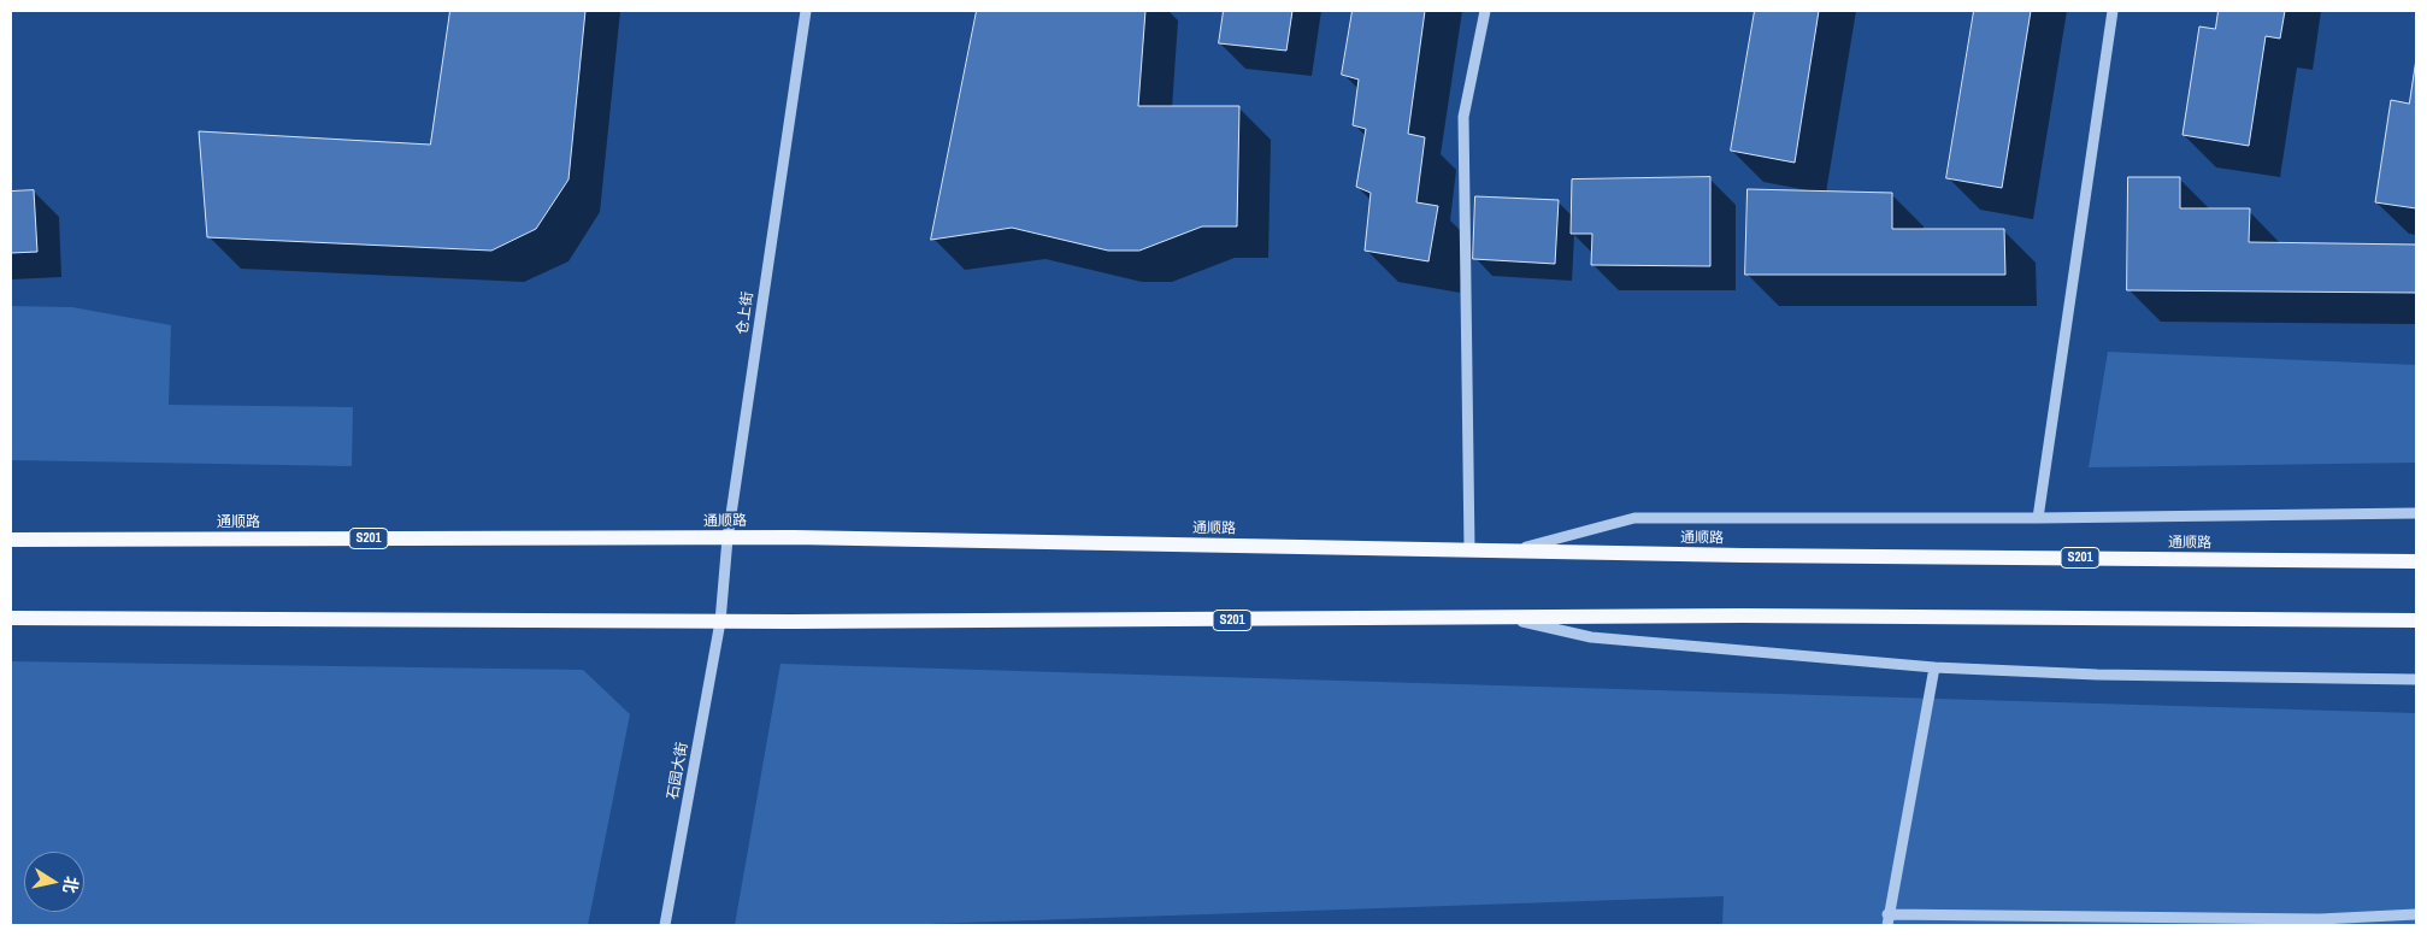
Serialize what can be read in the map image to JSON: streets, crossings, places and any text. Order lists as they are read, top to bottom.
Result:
{
  "streets": {
    "main road": ["通顺路", "S201"],
    "street": ["仓上街", "石园大街"]
  },
  "crossings": [
    ["仓上街", "通顺路"],
    ["仓上街", "S201"],
    ["仓上街", "石园大街"],
    ["S201", "石园大街"]
  ],
  "north": "right"
}
